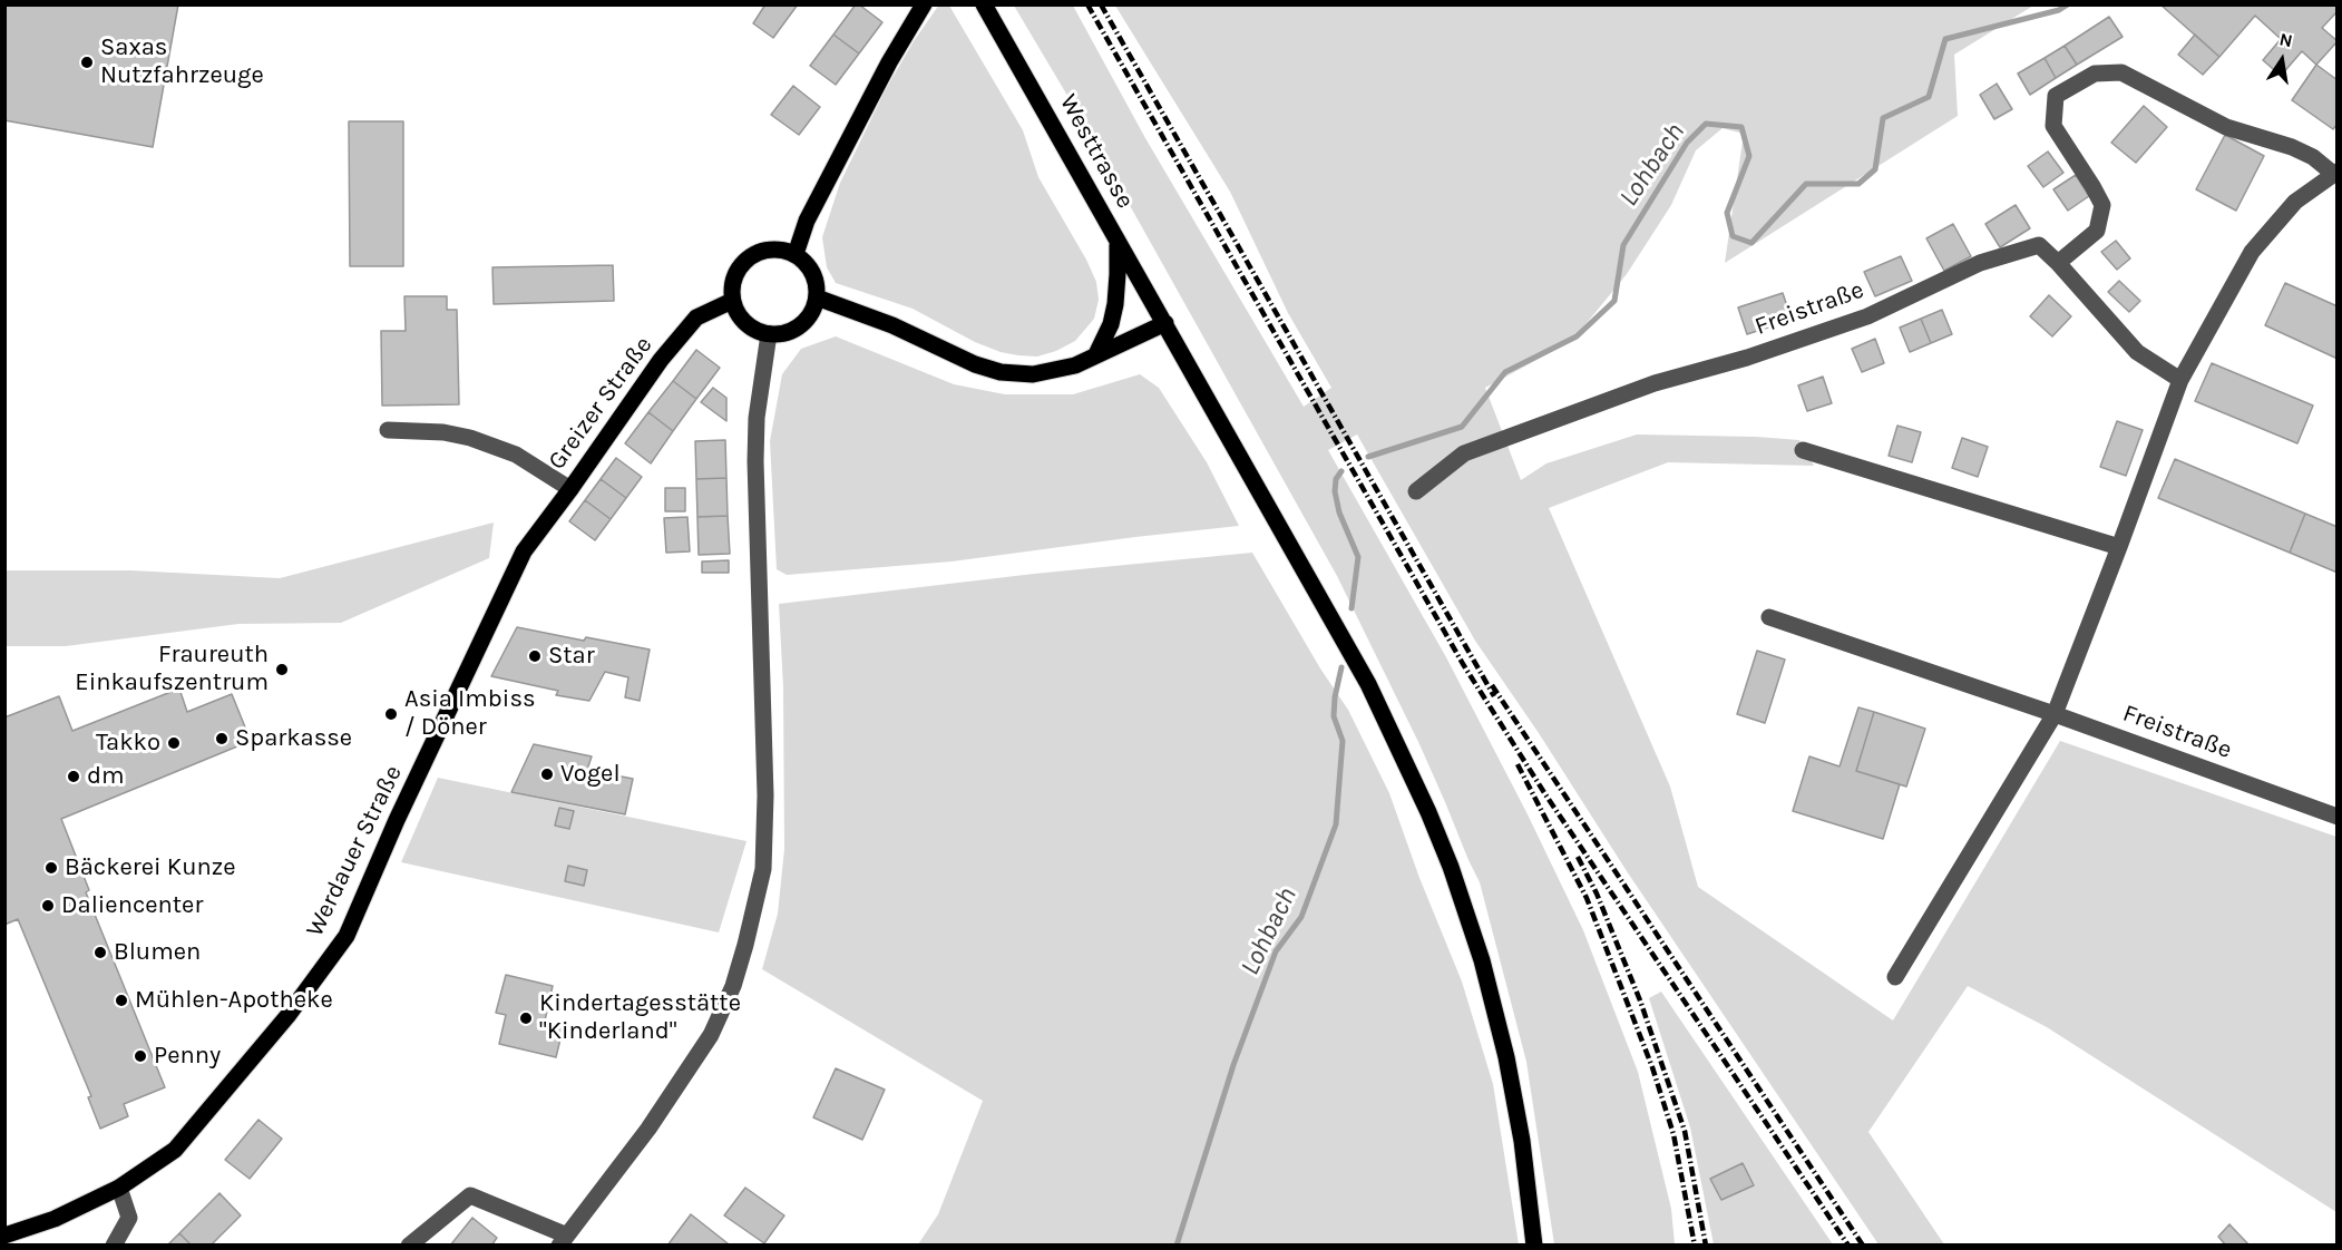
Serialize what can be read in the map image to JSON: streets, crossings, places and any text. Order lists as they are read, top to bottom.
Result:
{
  "streets": {
    "main road": ["Westtrasse", "Greizer Straße", "Werdauer Straße"],
    "street": ["Freistraße"]
  },
  "crossings": [
    ["Greizer Straße", "Werdauer Straße"]
  ],
  "water": ["Lohbach"],
  "places": [
    "Saxas Nutzfahrzeuge",
    "Star",
    "Fraureuth Einkaufszentrum",
    "Asia Imbiss / Döner",
    "Sparkasse",
    "Takko",
    "Vogel",
    "dm",
    "Bäckerei Kunze",
    "Daliencenter",
    "Blumen",
    "Mühlen-Apotheke",
    "Kindertagesstätte \"Kinderland\"",
    "Penny"
  ],
  "north": "top"
}
